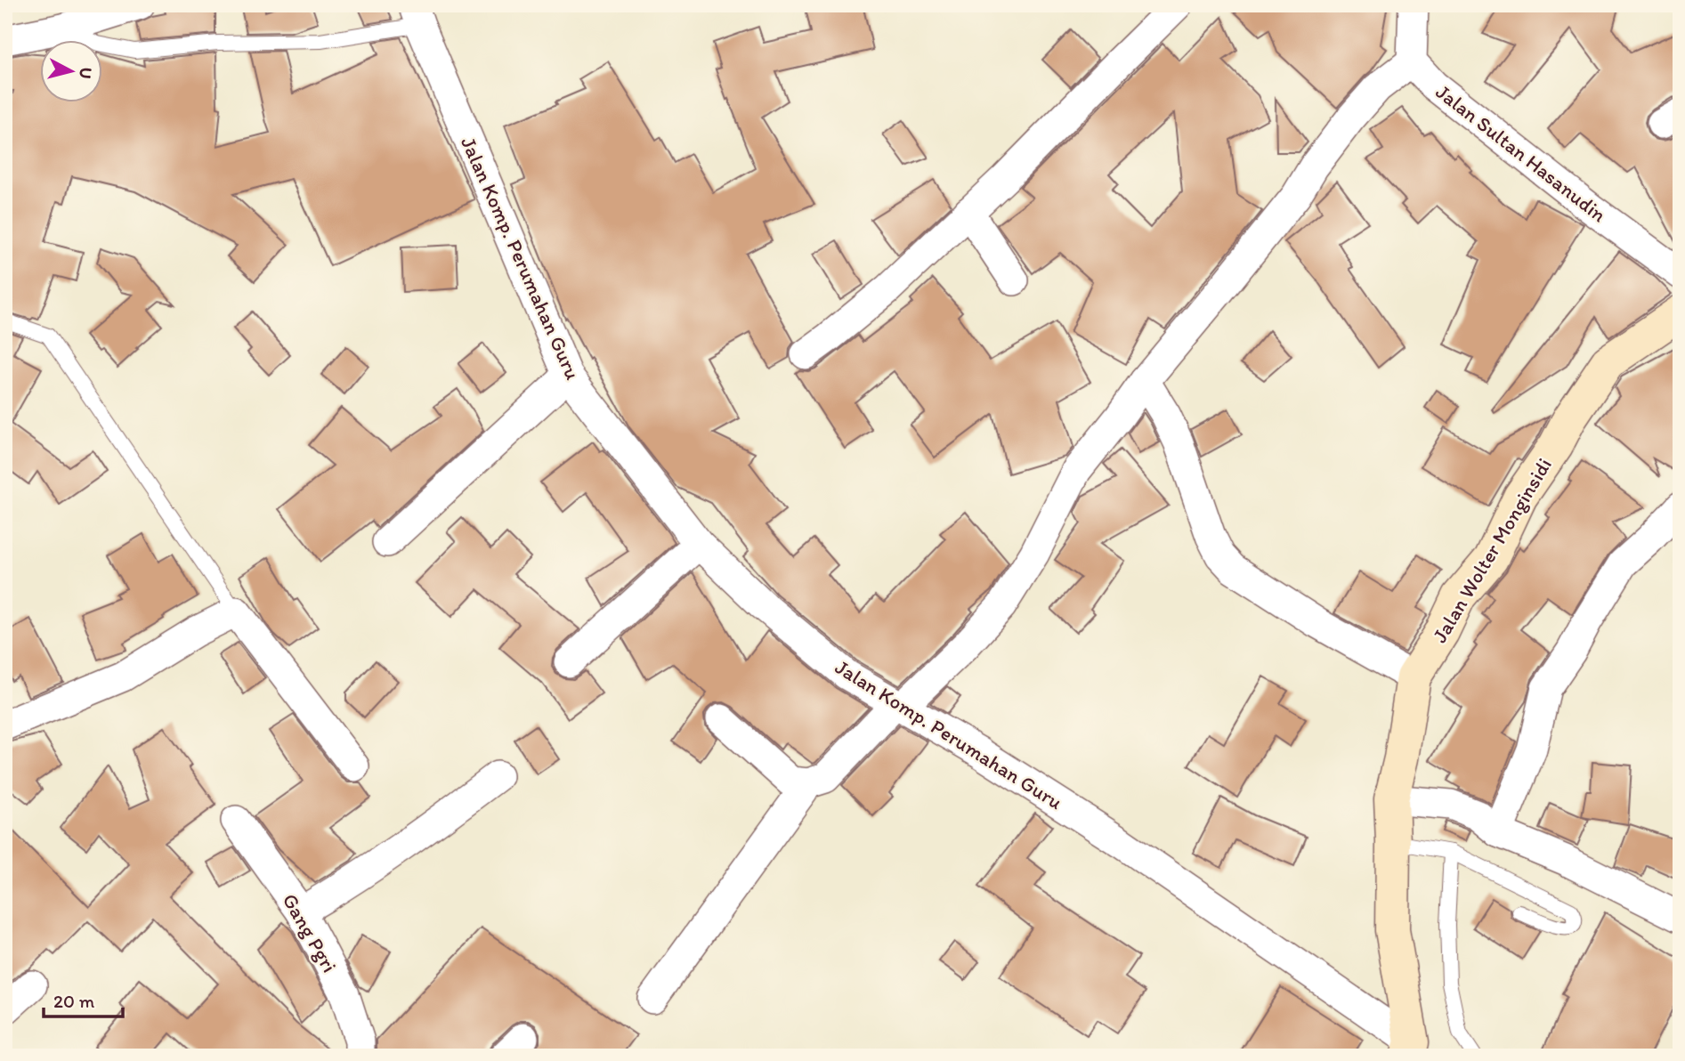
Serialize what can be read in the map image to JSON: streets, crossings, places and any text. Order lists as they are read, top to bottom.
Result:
{
  "streets": {
    "main road": ["Jalan Wolter Monginsidi"],
    "street": ["Jalan Sultan Hasanudin", "Jalan Komp. Perumahan Guru", "Gang Pgri"]
  },
  "crossings": [
    ["Jalan Komp. Perumahan Guru", "Jalan Wolter Monginsidi"]
  ],
  "scale_bar": "20 m",
  "north": "right"
}
